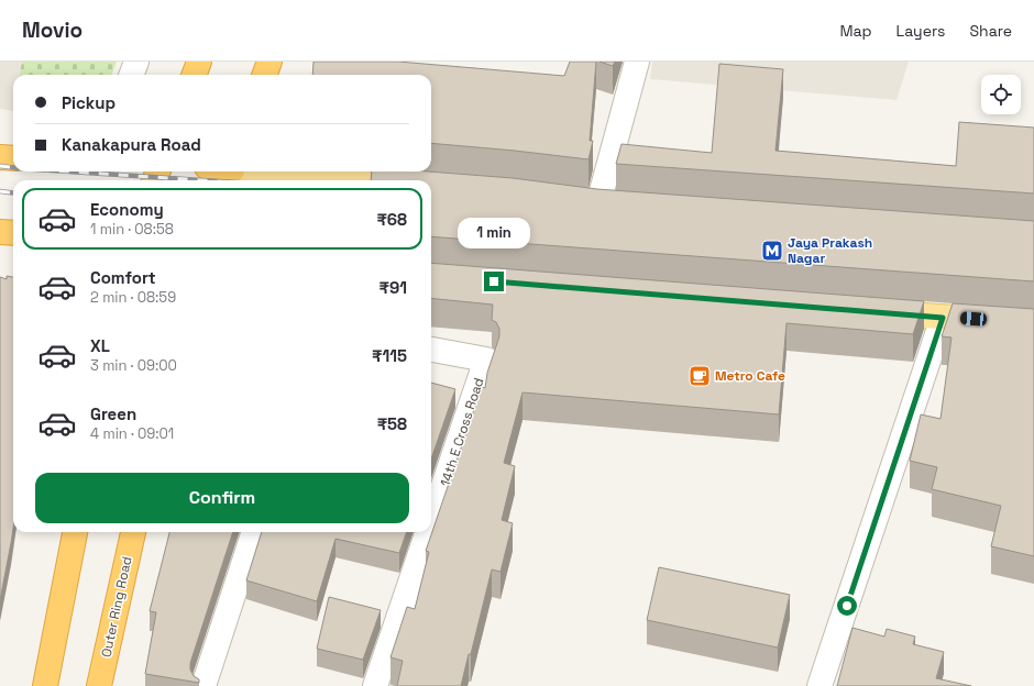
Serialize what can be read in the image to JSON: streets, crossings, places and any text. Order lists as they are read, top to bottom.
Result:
{
  "streets": {
    "highway": ["Outer Ring Road"],
    "street": ["14th E Cross Road"]
  },
  "places": {
    "metro station": ["Jaya Prakash Nagar"],
    "cafe": ["Metro Cafe"]
  },
  "page": {
    "header": "Movio",
    "nav": ["Map", "Layers", "Share"],
    "banner": ["Pickup", "Kanakapura Road"],
    "list": [
      {
        "name": "Economy",
        "note": "1 min · 08:58",
        "value": "₹68"
      },
      {
        "name": "Comfort",
        "note": "2 min · 08:59",
        "value": "₹91"
      },
      {
        "name": "XL",
        "note": "3 min · 09:00",
        "value": "₹115"
      },
      {
        "name": "Green",
        "note": "4 min · 09:01",
        "value": "₹58"
      }
    ],
    "bubble": "1 min",
    "buttons": "Confirm"
  }
}
